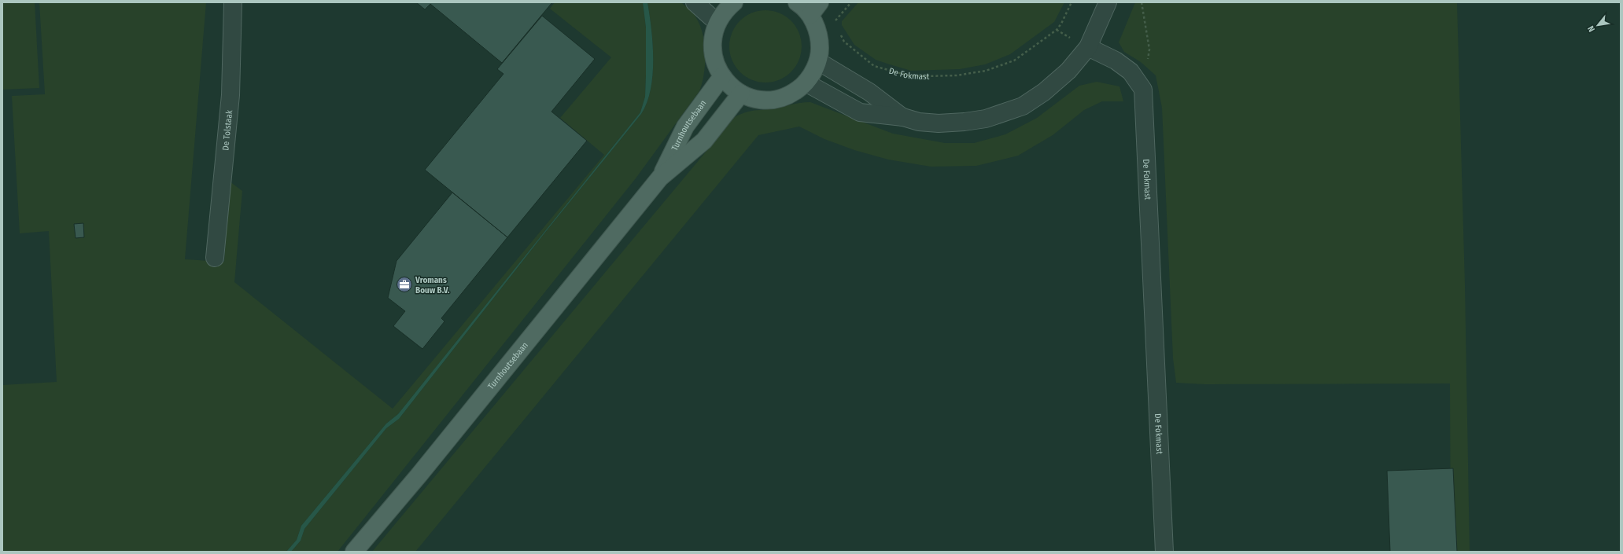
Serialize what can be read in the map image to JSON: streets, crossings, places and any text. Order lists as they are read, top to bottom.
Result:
{
  "streets": {
    "main road": ["Turnhoutsebaan"],
    "street": ["De Fokmast", "De Tolstaak"]
  },
  "places": {
    "office": ["Vromans Bouw B.V."]
  },
  "north": "bottom left"
}
